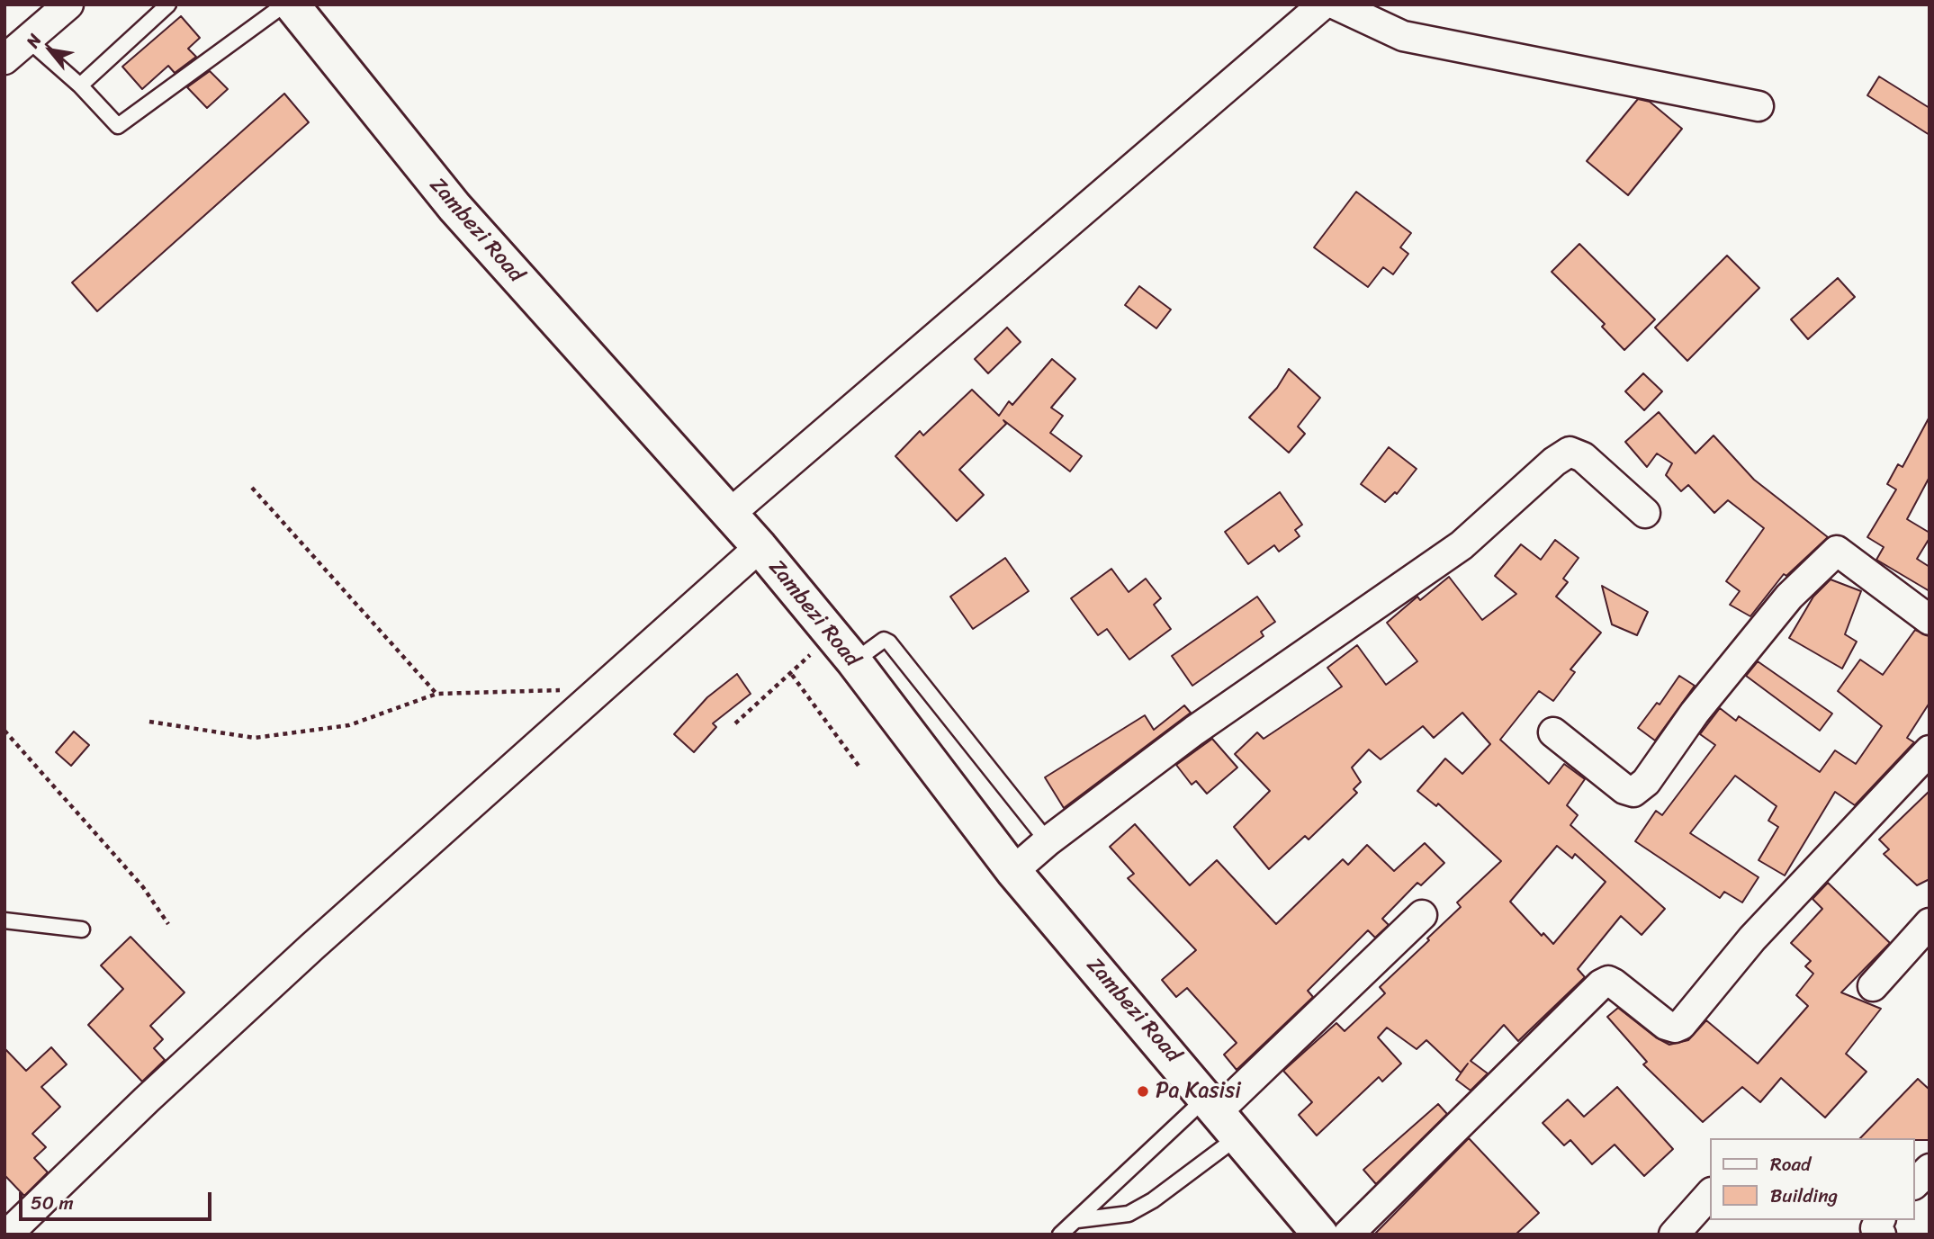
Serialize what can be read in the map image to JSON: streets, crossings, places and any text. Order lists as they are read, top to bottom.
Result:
{
  "streets": {
    "main road": ["Zambezi Road"]
  },
  "places": ["Pa Kasisi"],
  "legend": ["Road", "Building"],
  "scale_bar": "50 m",
  "north": "top left"
}
